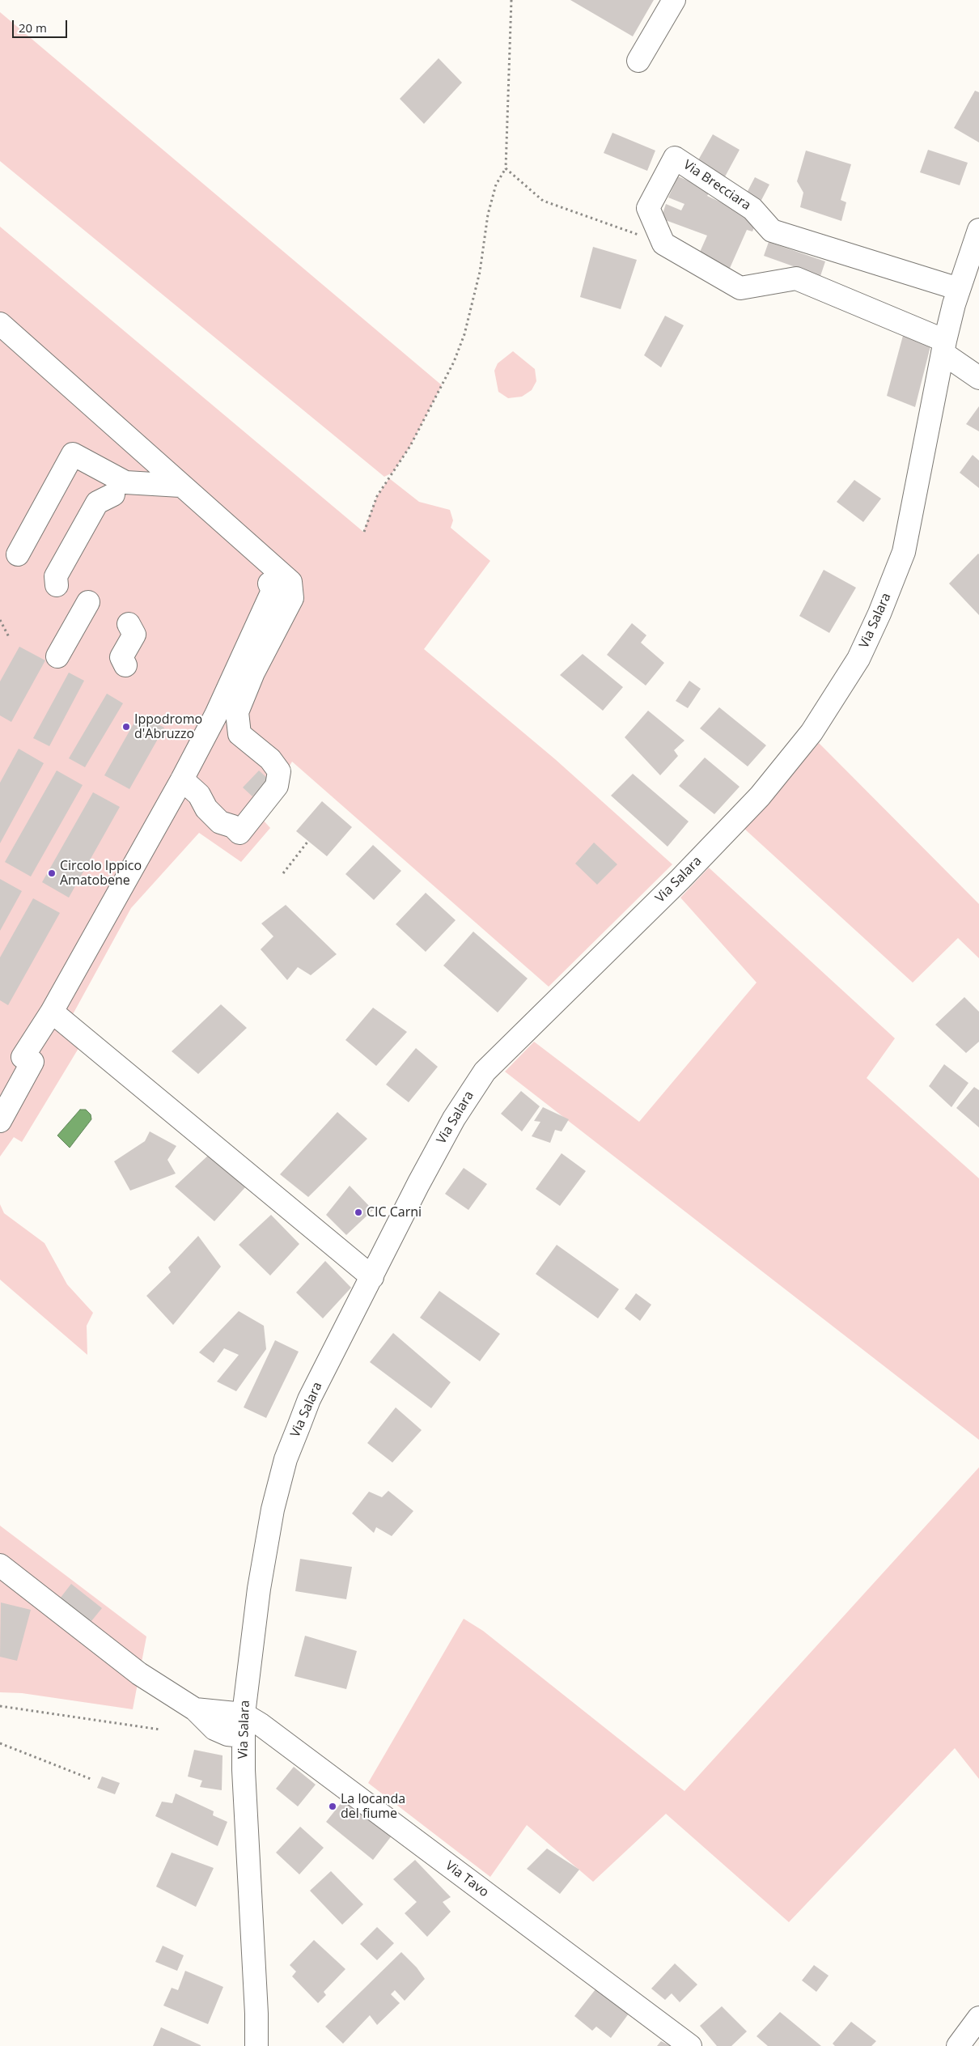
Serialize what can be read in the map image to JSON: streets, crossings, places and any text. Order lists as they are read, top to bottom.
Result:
{
  "streets": {
    "main road": ["Via Brecciara", "Via Salara", "Via Tavo"]
  },
  "crossings": [
    ["Via Brecciara", "Via Salara"],
    ["Via Salara", "Via Tavo"]
  ],
  "places": [
    "Ippodromo d'Abruzzo",
    "Circolo Ippico Amatobene",
    "CIC Carni",
    "La locanda del fiume"
  ],
  "scale_bar": "20 m"
}
